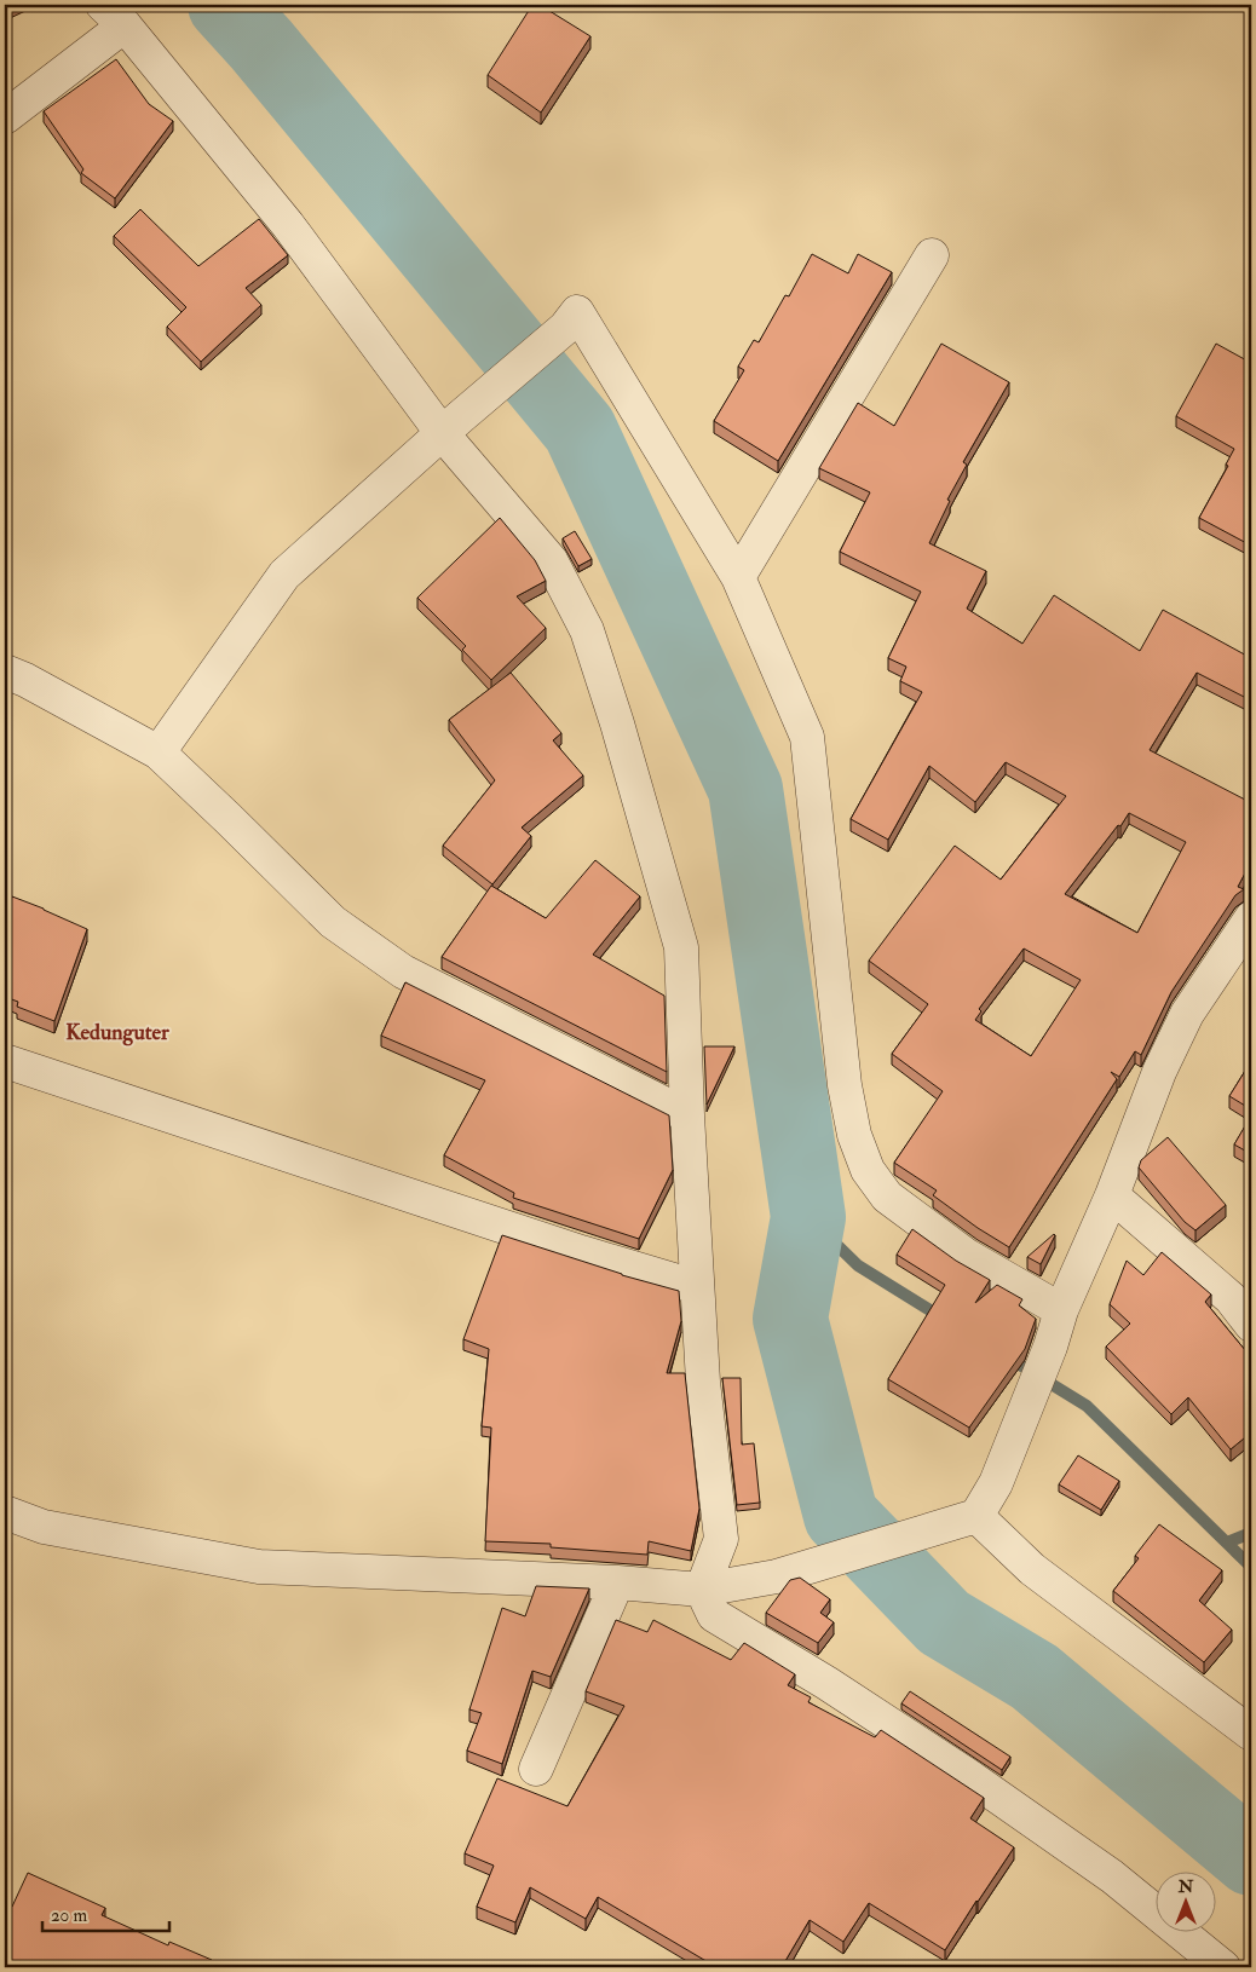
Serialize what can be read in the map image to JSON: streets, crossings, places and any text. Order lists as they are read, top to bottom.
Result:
{
  "districts": ["Kedunguter"],
  "scale_bar": "20 m",
  "north": "top"
}
